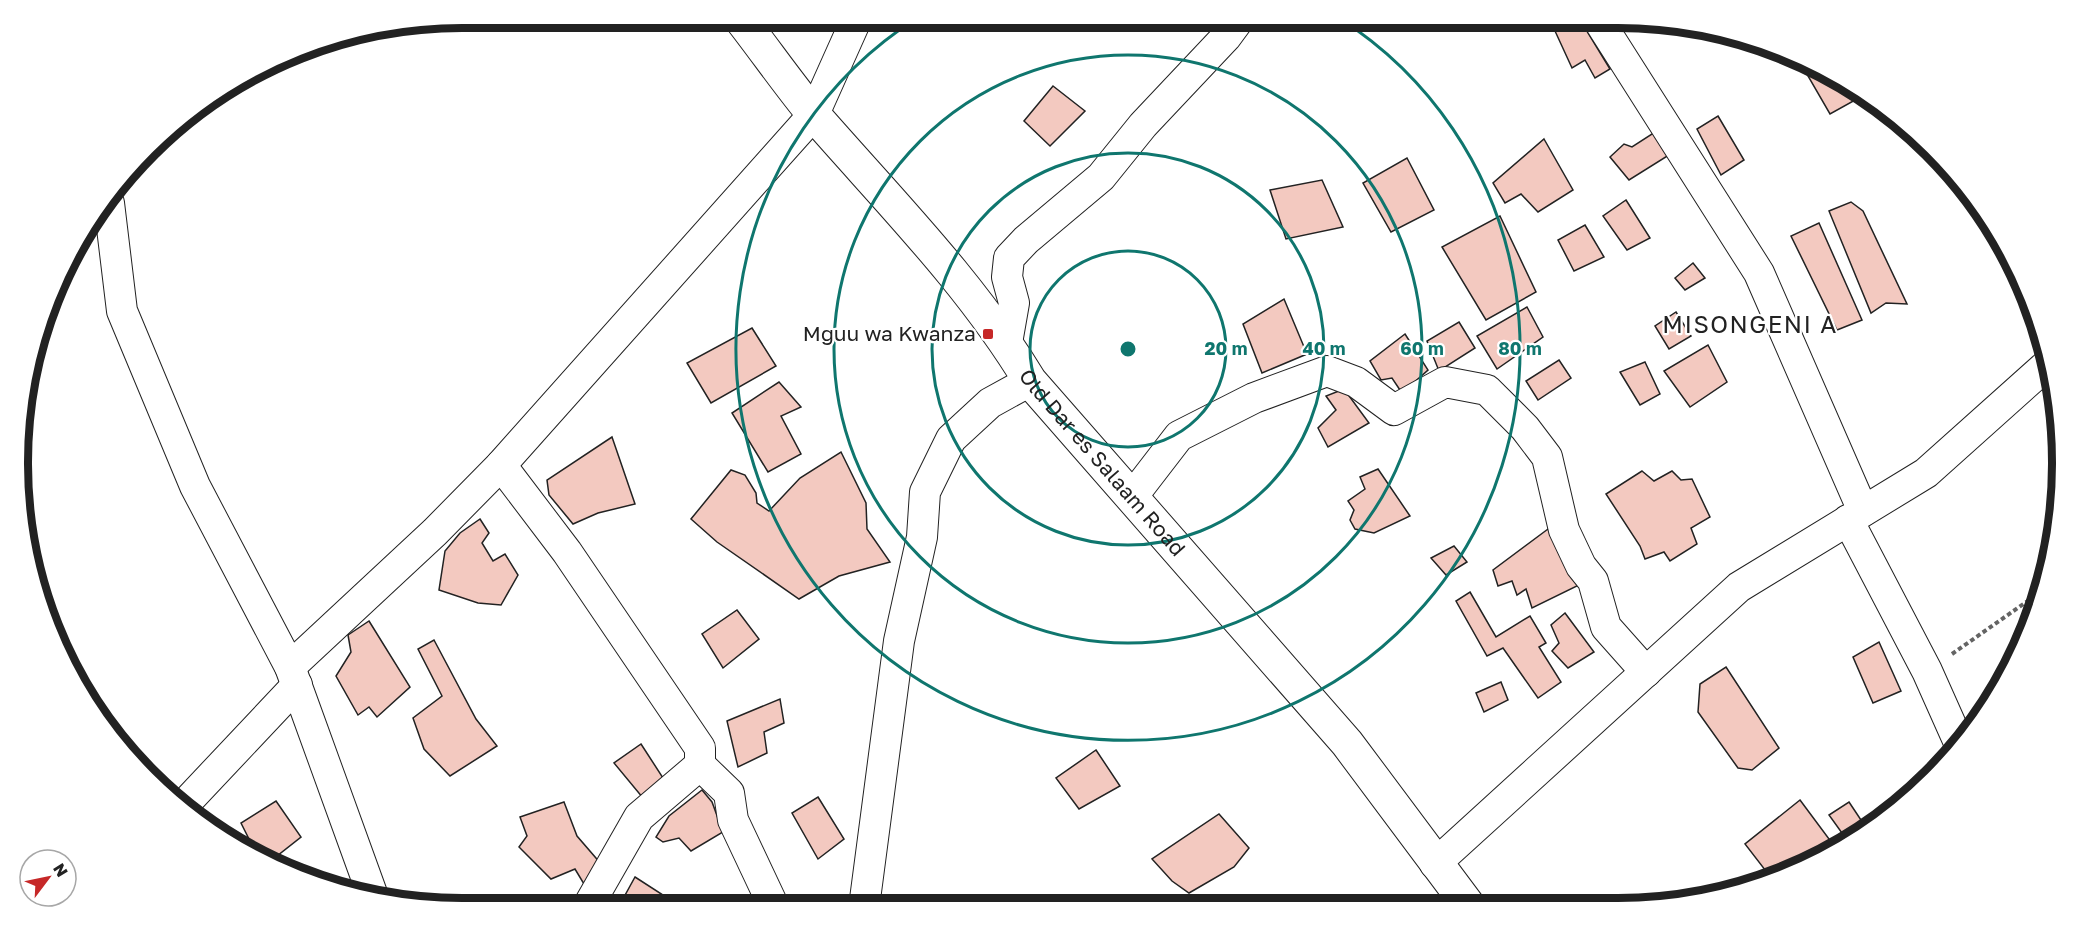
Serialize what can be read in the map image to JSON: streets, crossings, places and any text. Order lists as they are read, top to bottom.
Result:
{
  "streets": {
    "street": ["Old Dar es Salaam Road"]
  },
  "districts": ["MISONGENI A"],
  "places": {
    "transit": ["Mguu wa Kwanza"]
  },
  "north": "top right",
  "rings": [
    "20 m",
    "40 m",
    "60 m",
    "80 m"
  ]
}
